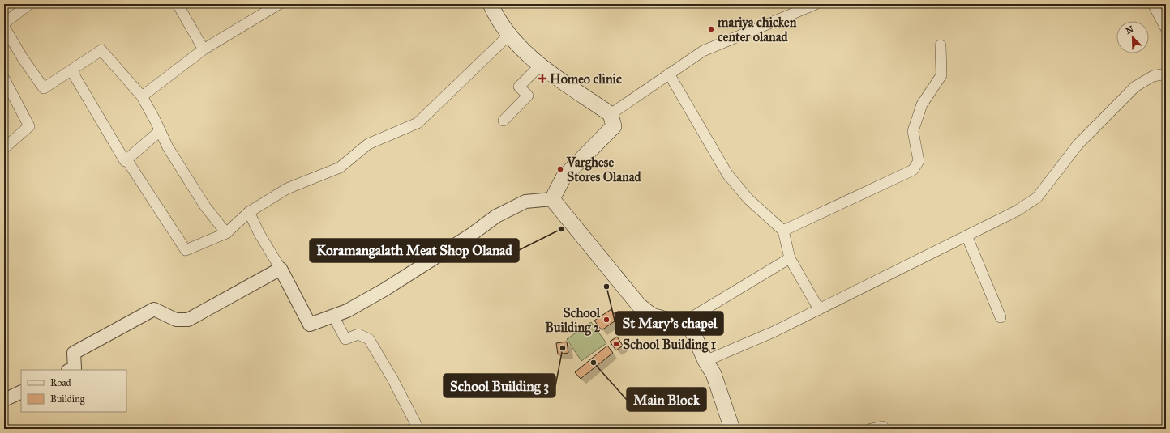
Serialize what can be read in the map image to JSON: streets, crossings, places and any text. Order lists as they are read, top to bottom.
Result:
{
  "places": {
    "other": [
      "mariya chicken center olanad",
      "Varghese Stores Olanad",
      "Koramangalath Meat Shop Olanad",
      "St Mary's chapel",
      "School Building 2",
      "School Building 1",
      "School Building 3",
      "Main Block"
    ],
    "health": ["Homeo clinic"]
  },
  "legend": ["Road", "Building"],
  "north": "top left"
}
